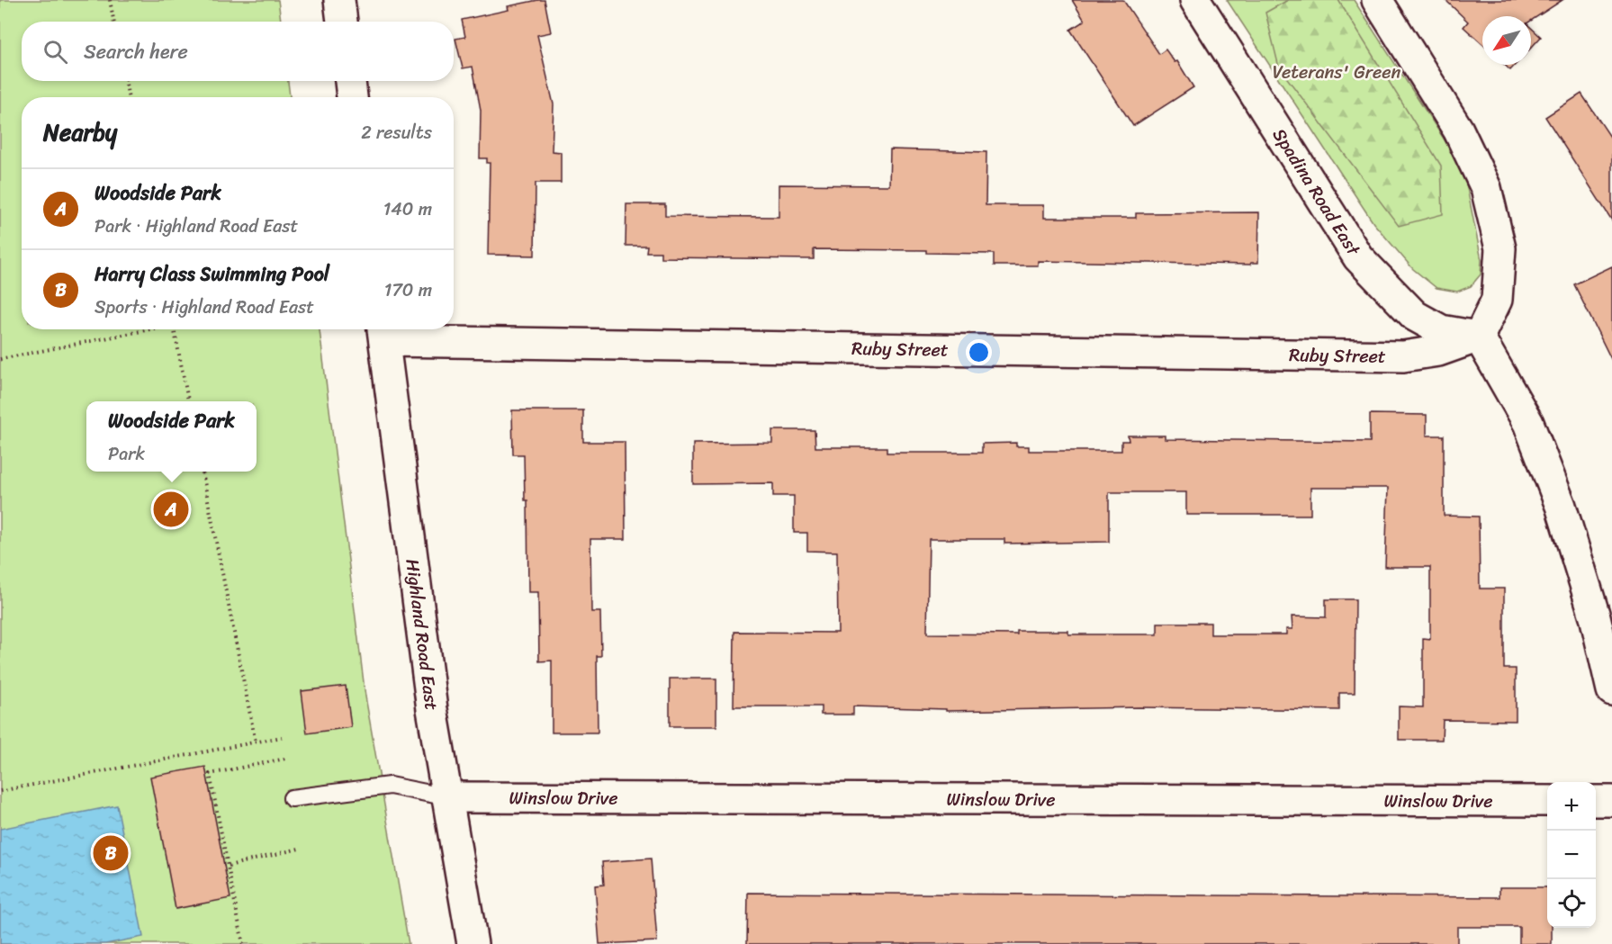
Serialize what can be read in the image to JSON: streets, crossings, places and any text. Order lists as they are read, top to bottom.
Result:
{
  "streets": {
    "street": [
      "Spadina Road East",
      "Ruby Street",
      "Highland Road East",
      "Winslow Drive"
    ]
  },
  "crossings": [
    ["Spadina Road East", "Ruby Street"],
    ["Ruby Street", "Highland Road East"],
    ["Highland Road East", "Winslow Drive"]
  ],
  "parks": ["Veterans' Green"],
  "north": "bottom left",
  "page": {
    "search": "Search here",
    "heading": ["Nearby", "2 results"],
    "list": [
      {
        "mark": "A",
        "name": "Woodside Park",
        "note": "Park · Highland Road East",
        "value": "140 m"
      },
      {
        "mark": "B",
        "name": "Harry Class Swimming Pool",
        "note": "Sports · Highland Road East",
        "value": "170 m"
      }
    ],
    "popup": ["Woodside Park", "Park"],
    "pins": ["A", "B"],
    "map_buttons": ["+", "−"]
  }
}
